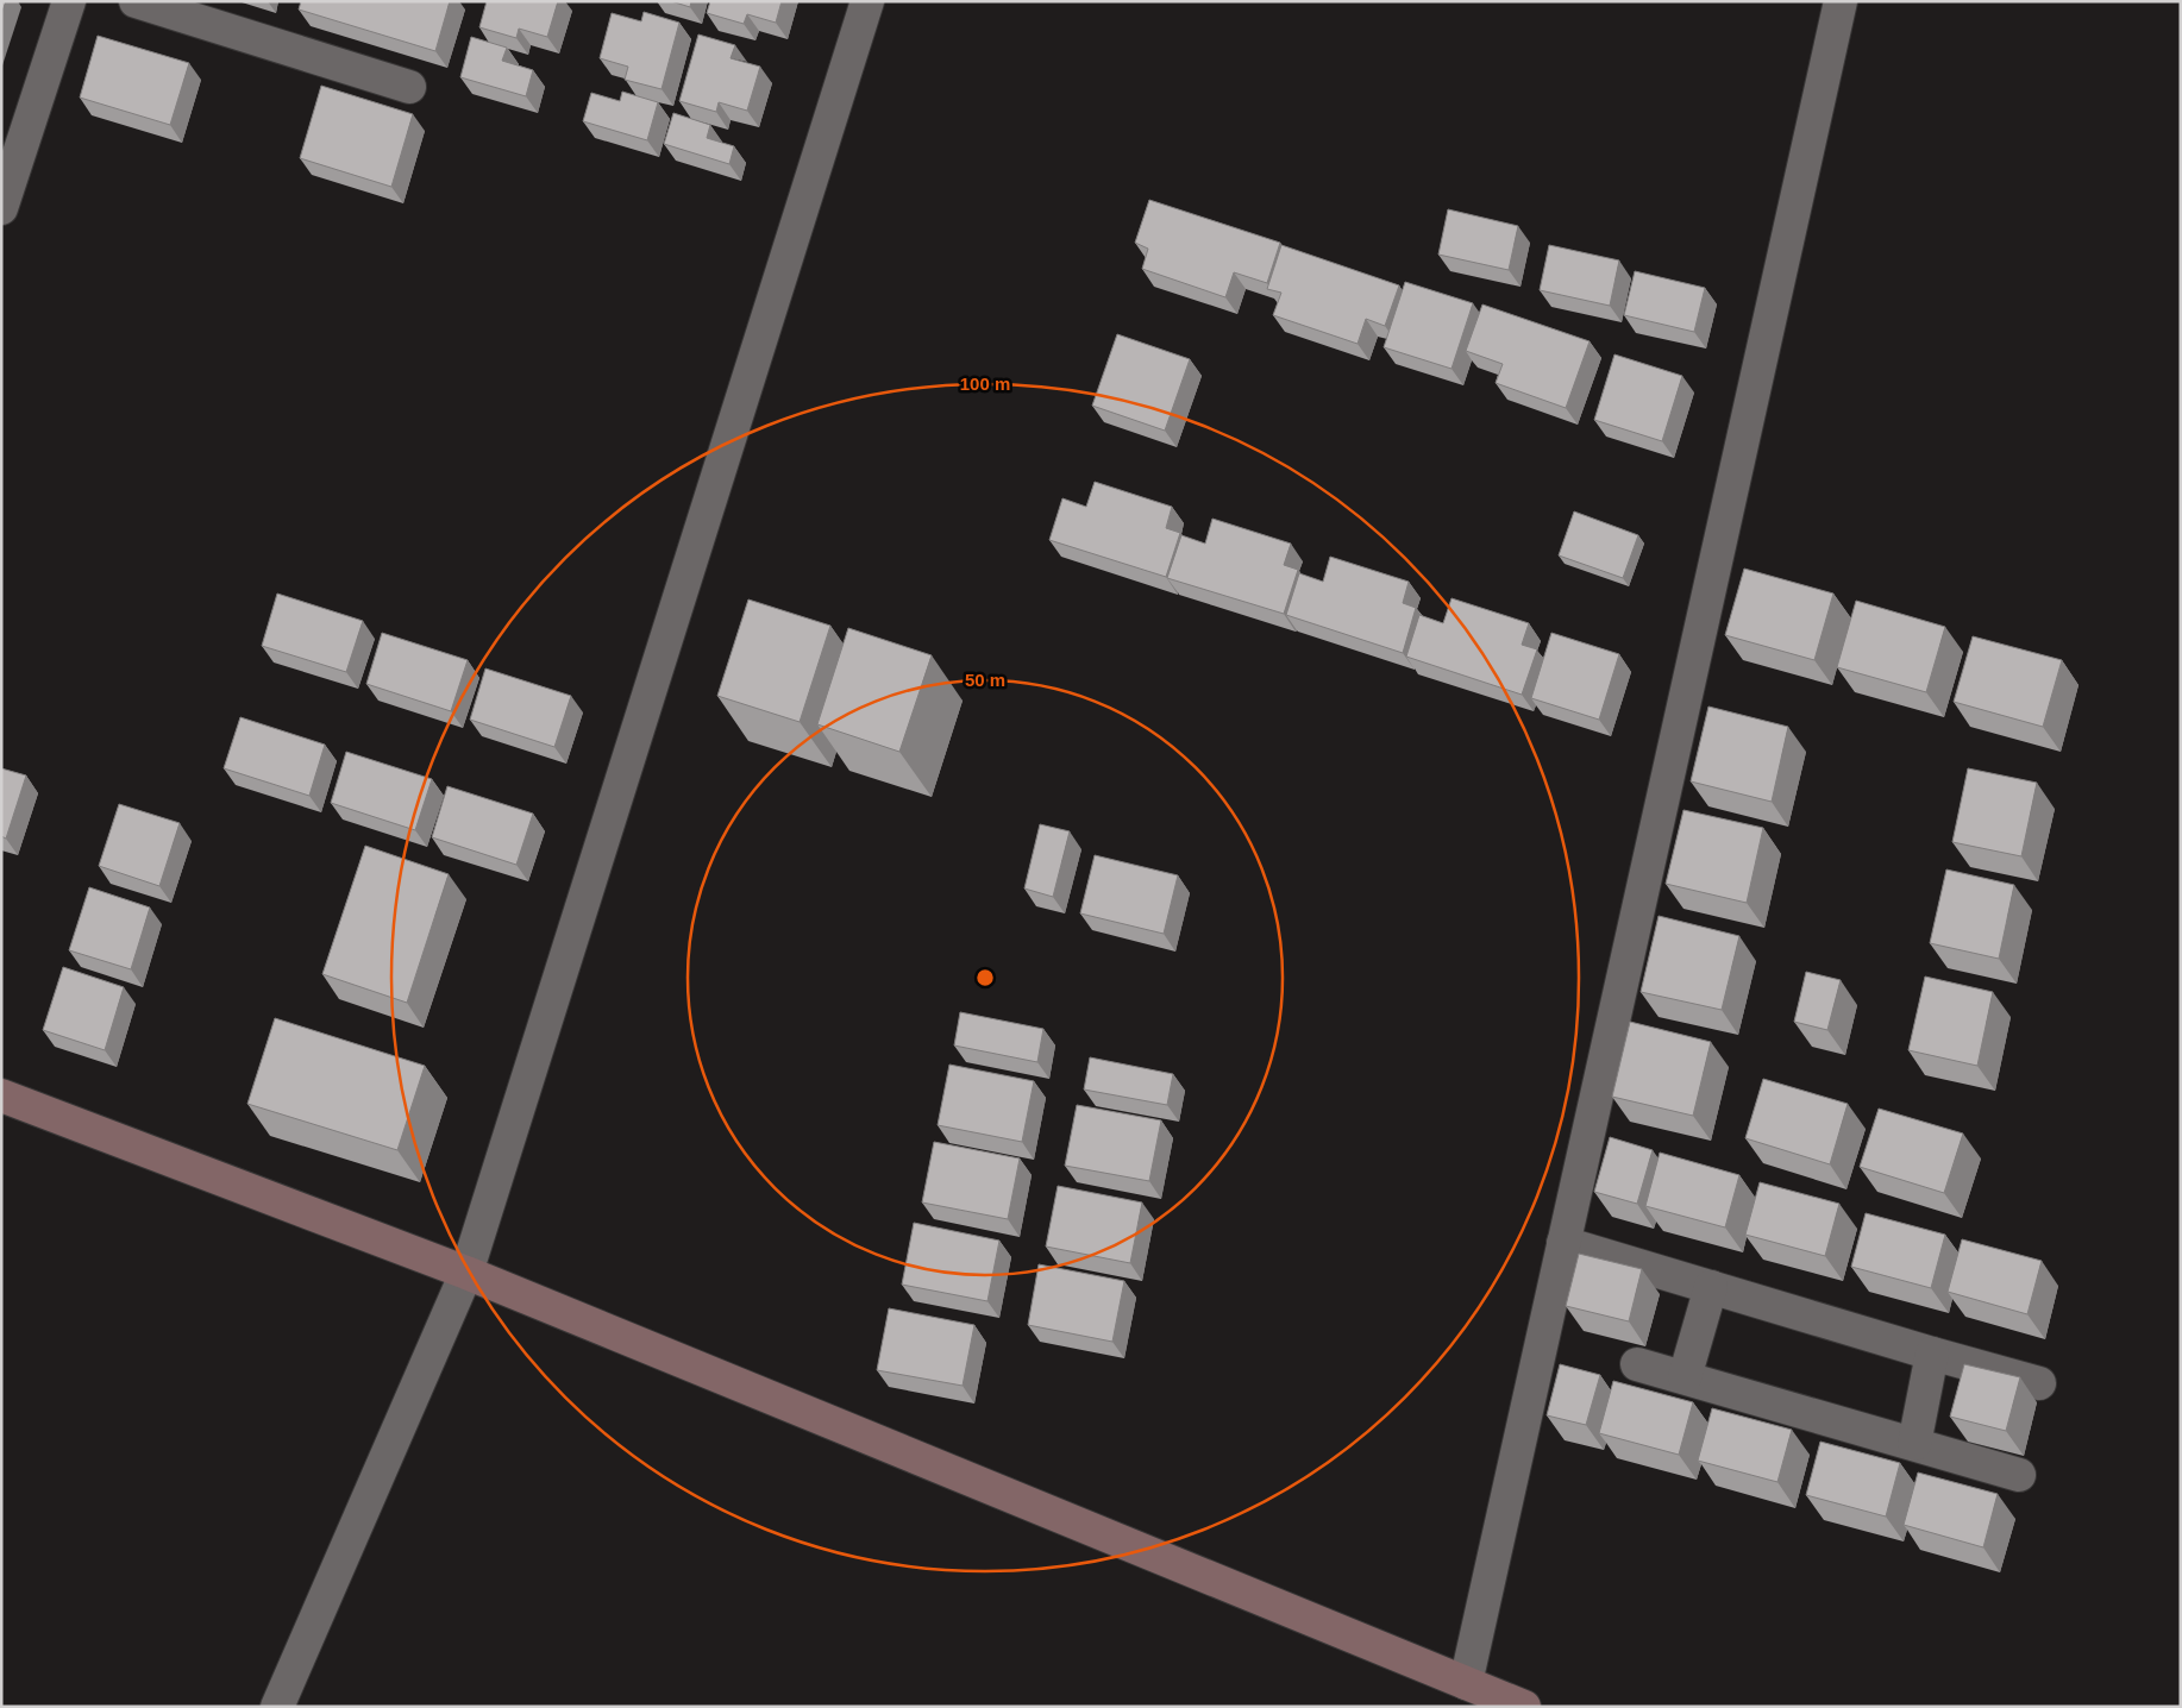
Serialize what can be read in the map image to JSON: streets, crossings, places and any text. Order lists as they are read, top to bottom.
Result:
{
  "rings": ["100 m", "50 m"]
}
